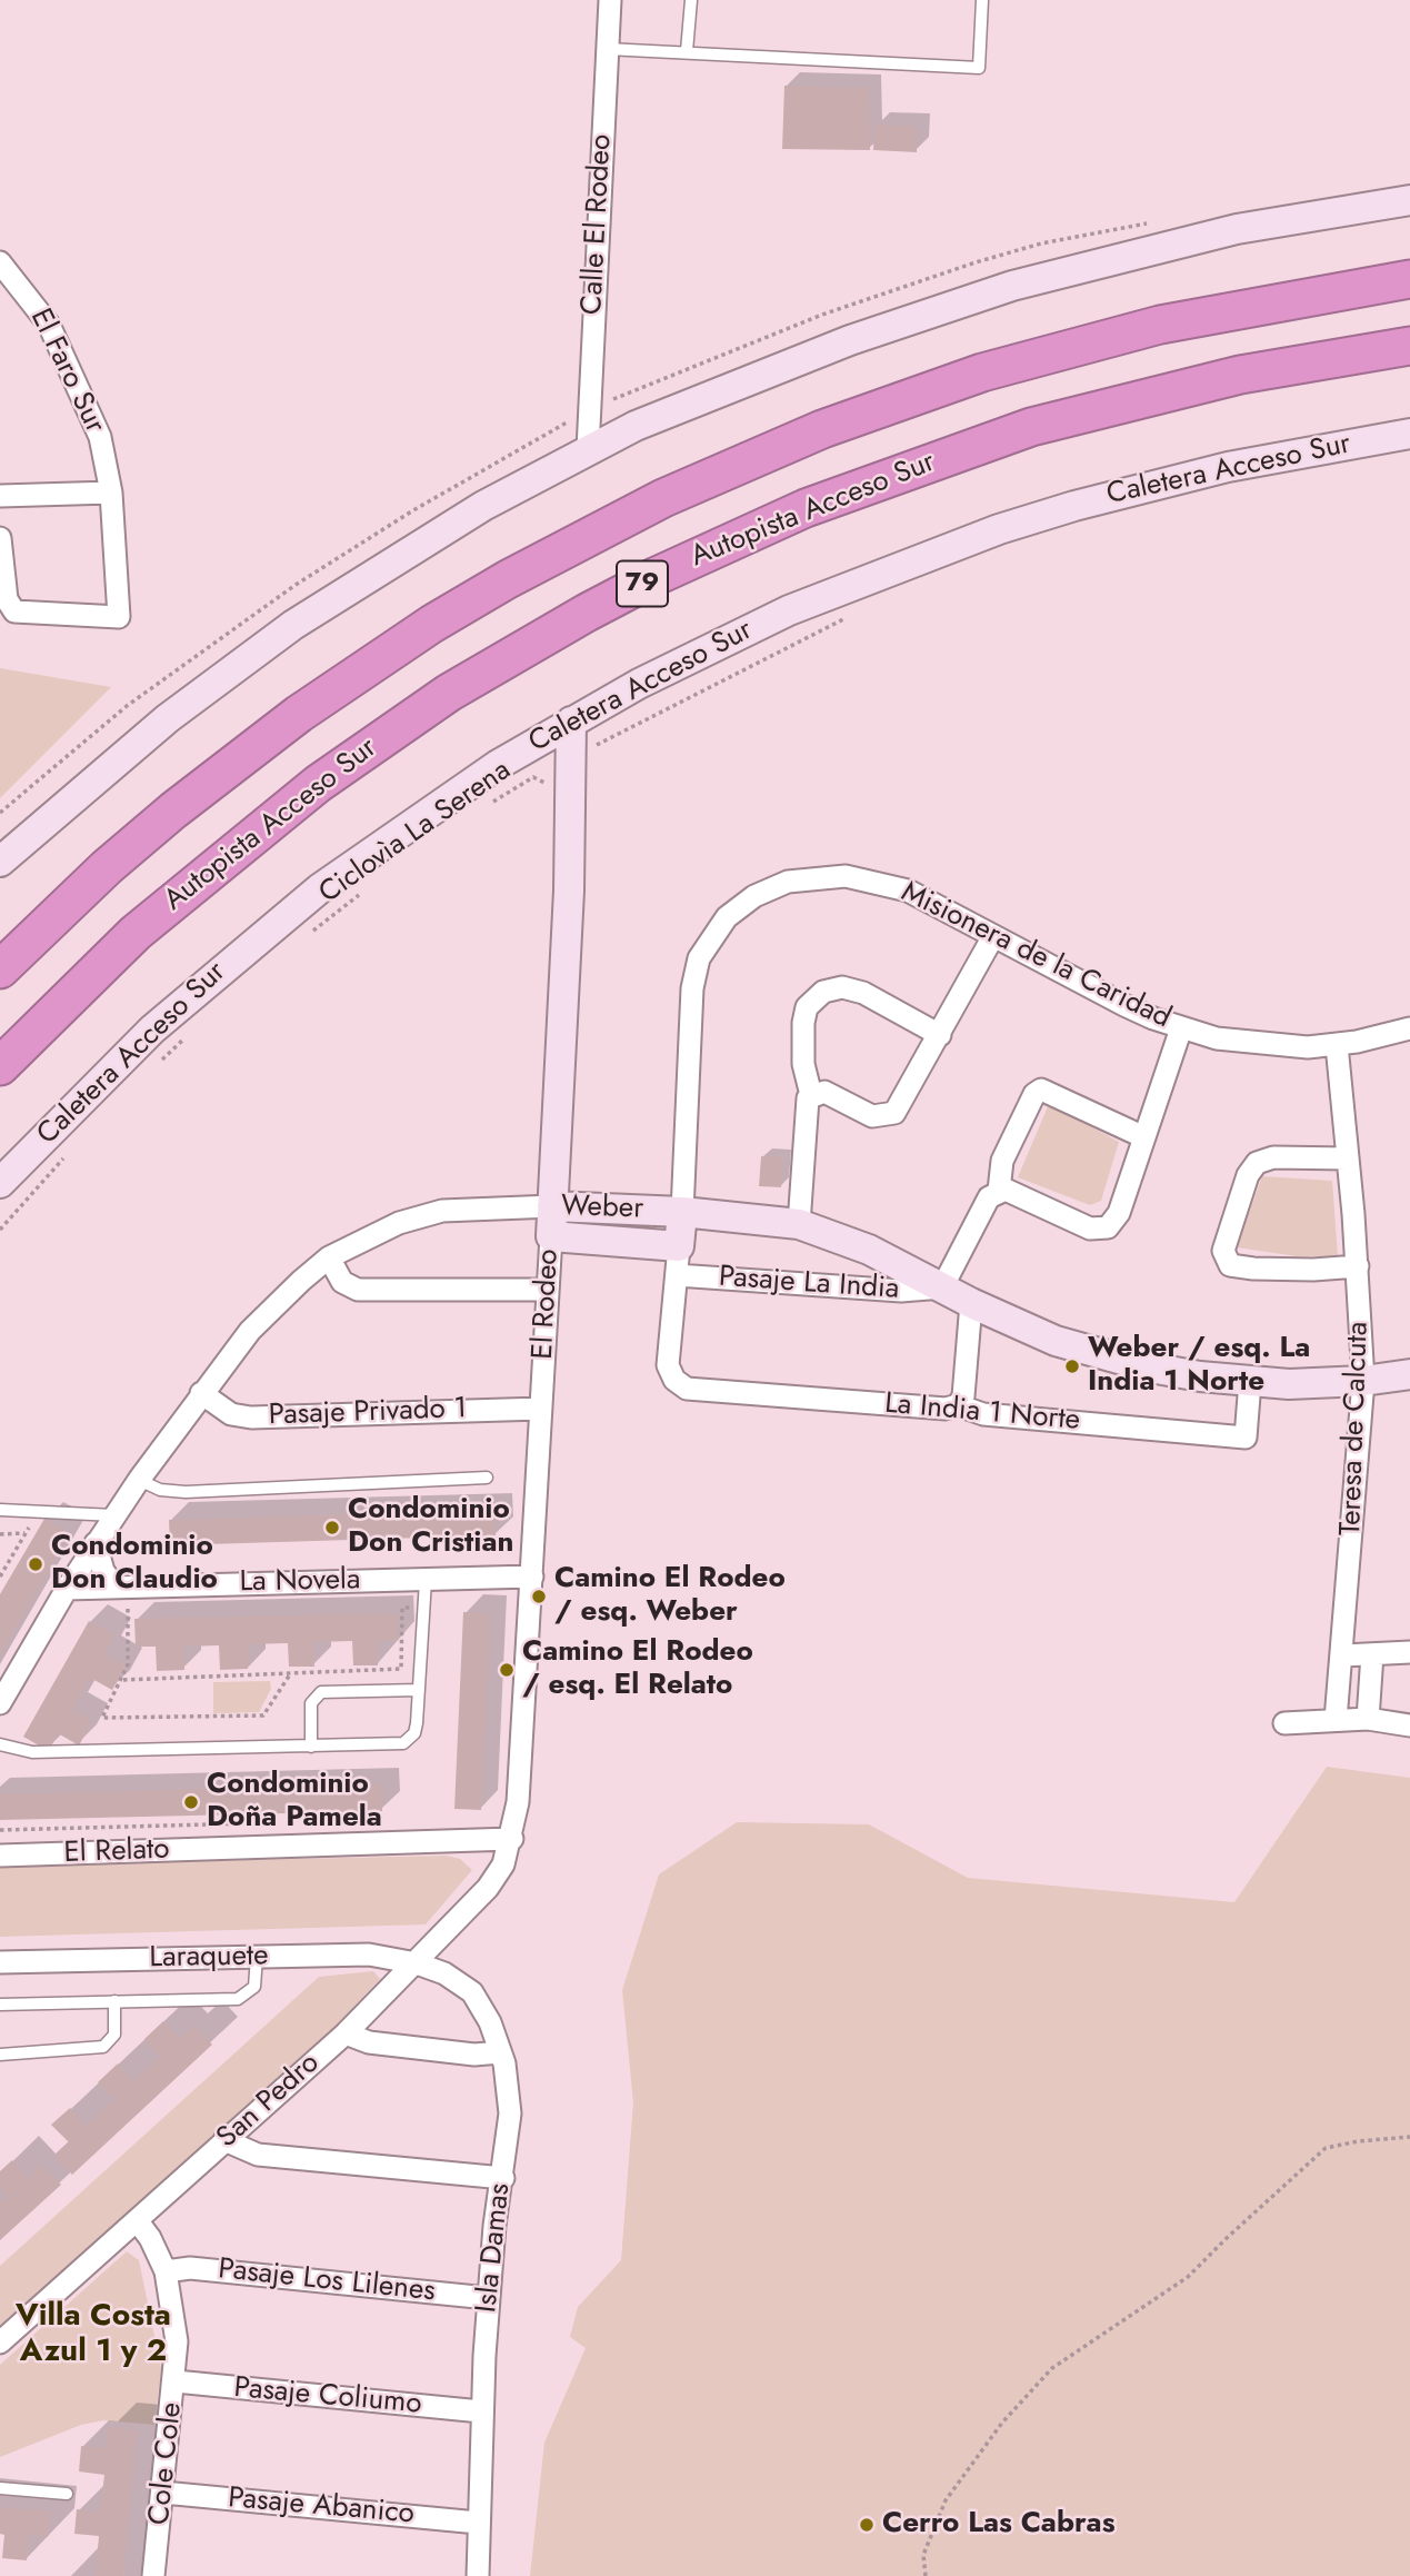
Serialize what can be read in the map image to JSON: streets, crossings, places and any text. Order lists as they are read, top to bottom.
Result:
{
  "streets": {
    "highway": ["Autopista Acceso Sur", "79"],
    "main road": [
      "Caletera Acceso Sur",
      "Misionera de la Caridad",
      "Weber",
      "El Rodeo"
    ],
    "street": [
      "Calle El Rodeo",
      "El Faro Sur",
      "Pasaje La India",
      "Pasaje Privado 1",
      "La India 1 Norte",
      "Teresa de Calcuta",
      "La Novela",
      "El Relato",
      "Laraquete",
      "San Pedro",
      "Isla Damas",
      "Pasaje Los Lilenes",
      "Pasaje Coliumo",
      "Cole Cole",
      "Pasaje Abanico"
    ],
    "path": ["Ciclovìa La Serena"]
  },
  "crossings": [
    ["Caletera Acceso Sur", "El Rodeo"],
    ["Ciclovìa La Serena", "El Rodeo"],
    ["Misionera de la Caridad", "Weber"],
    ["Misionera de la Caridad", "Pasaje La India"],
    ["Misionera de la Caridad", "La India 1 Norte"],
    ["Misionera de la Caridad", "Teresa de Calcuta"],
    ["Weber", "Pasaje La India"],
    ["Weber", "El Rodeo"],
    ["Weber", "Pasaje Privado 1"],
    ["Weber", "La India 1 Norte"],
    ["Weber", "Teresa de Calcuta"],
    ["Weber", "La Novela"],
    ["Pasaje La India", "La India 1 Norte"],
    ["El Rodeo", "Pasaje Privado 1"],
    ["El Rodeo", "La Novela"],
    ["El Rodeo", "El Relato"],
    ["El Rodeo", "San Pedro"],
    ["El Relato", "San Pedro"],
    ["Laraquete", "San Pedro"],
    ["Laraquete", "Isla Damas"],
    ["San Pedro", "Isla Damas"],
    ["San Pedro", "Cole Cole"],
    ["Isla Damas", "Pasaje Los Lilenes"],
    ["Isla Damas", "Pasaje Coliumo"],
    ["Isla Damas", "Pasaje Abanico"],
    ["Pasaje Los Lilenes", "Cole Cole"],
    ["Pasaje Coliumo", "Cole Cole"],
    ["Cole Cole", "Pasaje Abanico"]
  ],
  "districts": ["Villa Costa Azul 1 y 2"],
  "places": [
    "Weber / esq. La India 1 Norte",
    "Condominio Don Cristian",
    "Condominio Don Claudio",
    "Camino El Rodeo / esq. Weber",
    "Camino El Rodeo / esq. El Relato",
    "Condominio Doña Pamela",
    "Cerro Las Cabras"
  ]
}
